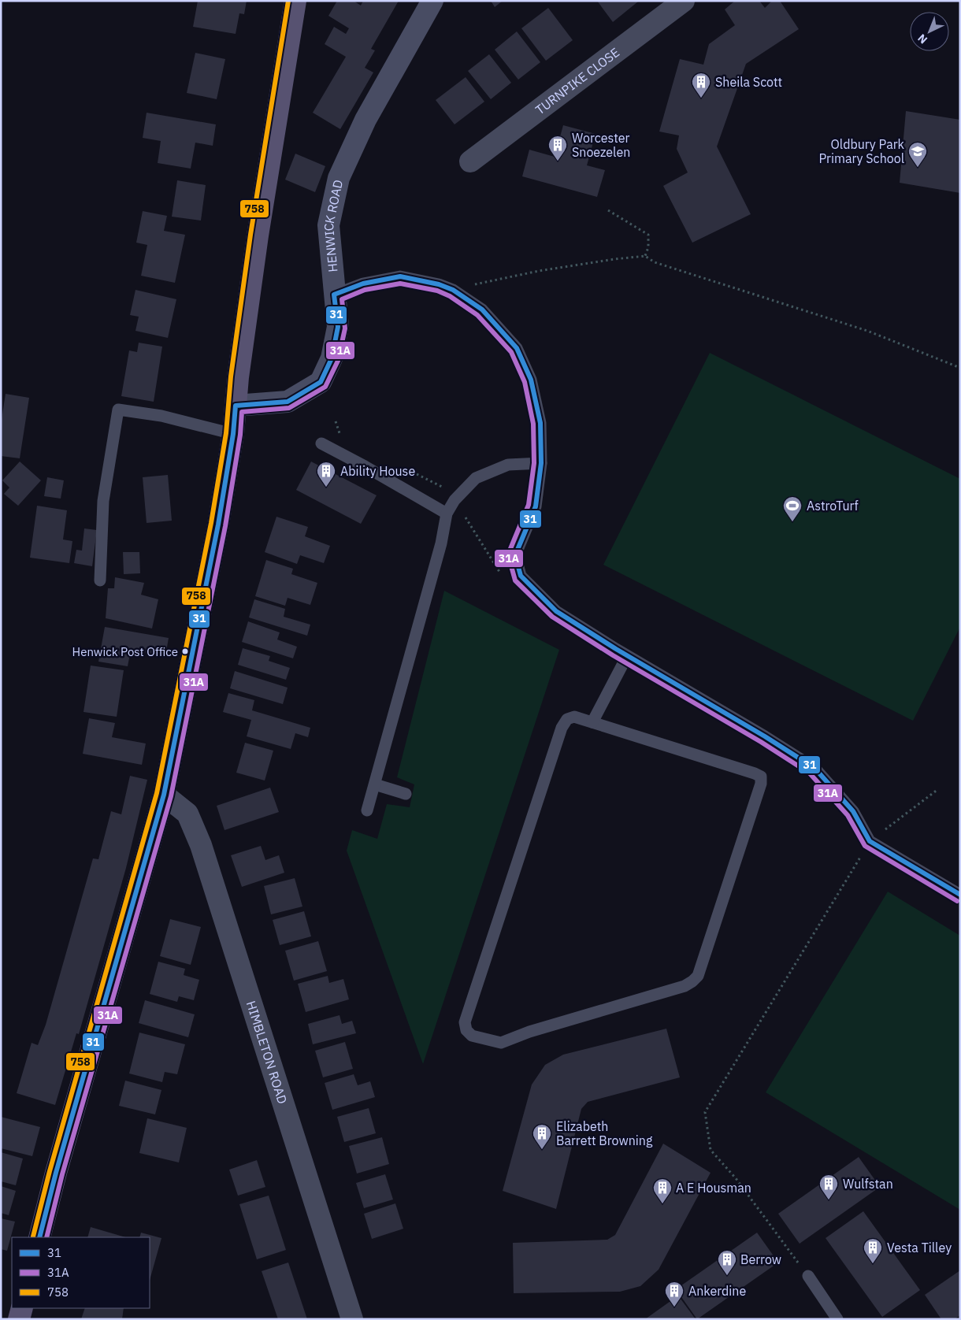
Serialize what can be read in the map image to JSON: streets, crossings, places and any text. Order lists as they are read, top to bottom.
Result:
{
  "streets": {
    "main road": ["HENWICK ROAD"],
    "street": ["TURNPIKE CLOSE", "HIMBLETON ROAD"]
  },
  "places": {
    "building": [
      "Sheila Scott",
      "Worcester Snoezelen",
      "Ability House",
      "Elizabeth Barrett Browning",
      "Wulfstan",
      "A E Housman",
      "Vesta Tilley",
      "Berrow",
      "Ankerdine"
    ],
    "school or university": ["Oldbury Park Primary School"],
    "sports": ["AstroTurf"],
    "other": ["Henwick Post Office"]
  },
  "lines": ["transit line 758", "transit line 31", "transit line 31A"],
  "legend": ["31", "31A", "758"],
  "north": "bottom left"
}
